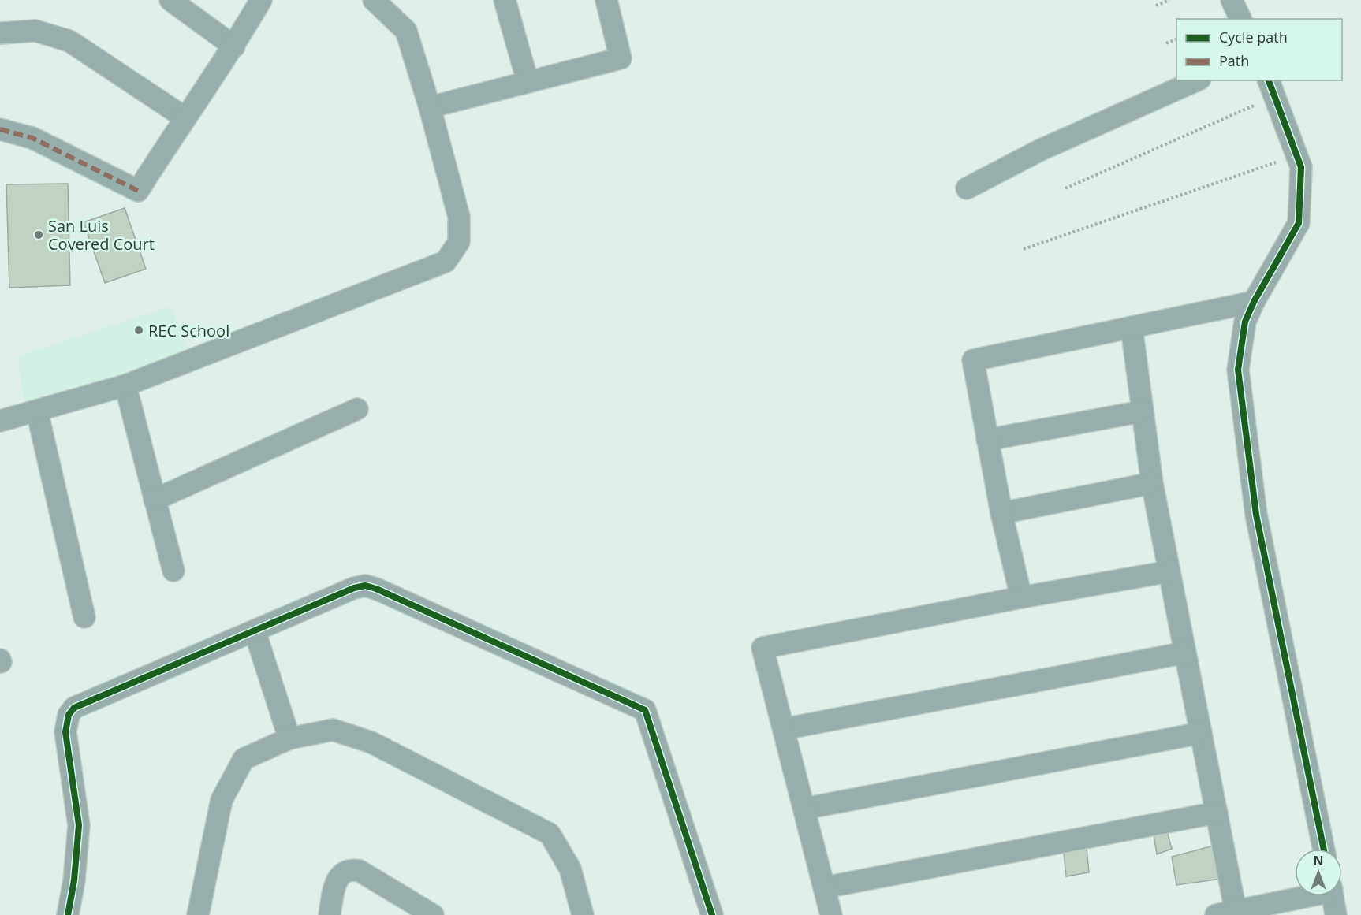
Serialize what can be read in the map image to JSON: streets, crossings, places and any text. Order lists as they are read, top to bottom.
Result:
{
  "places": ["San Luis Covered Court", "REC School"],
  "legend": ["Cycle path", "Path"],
  "north": "top"
}
